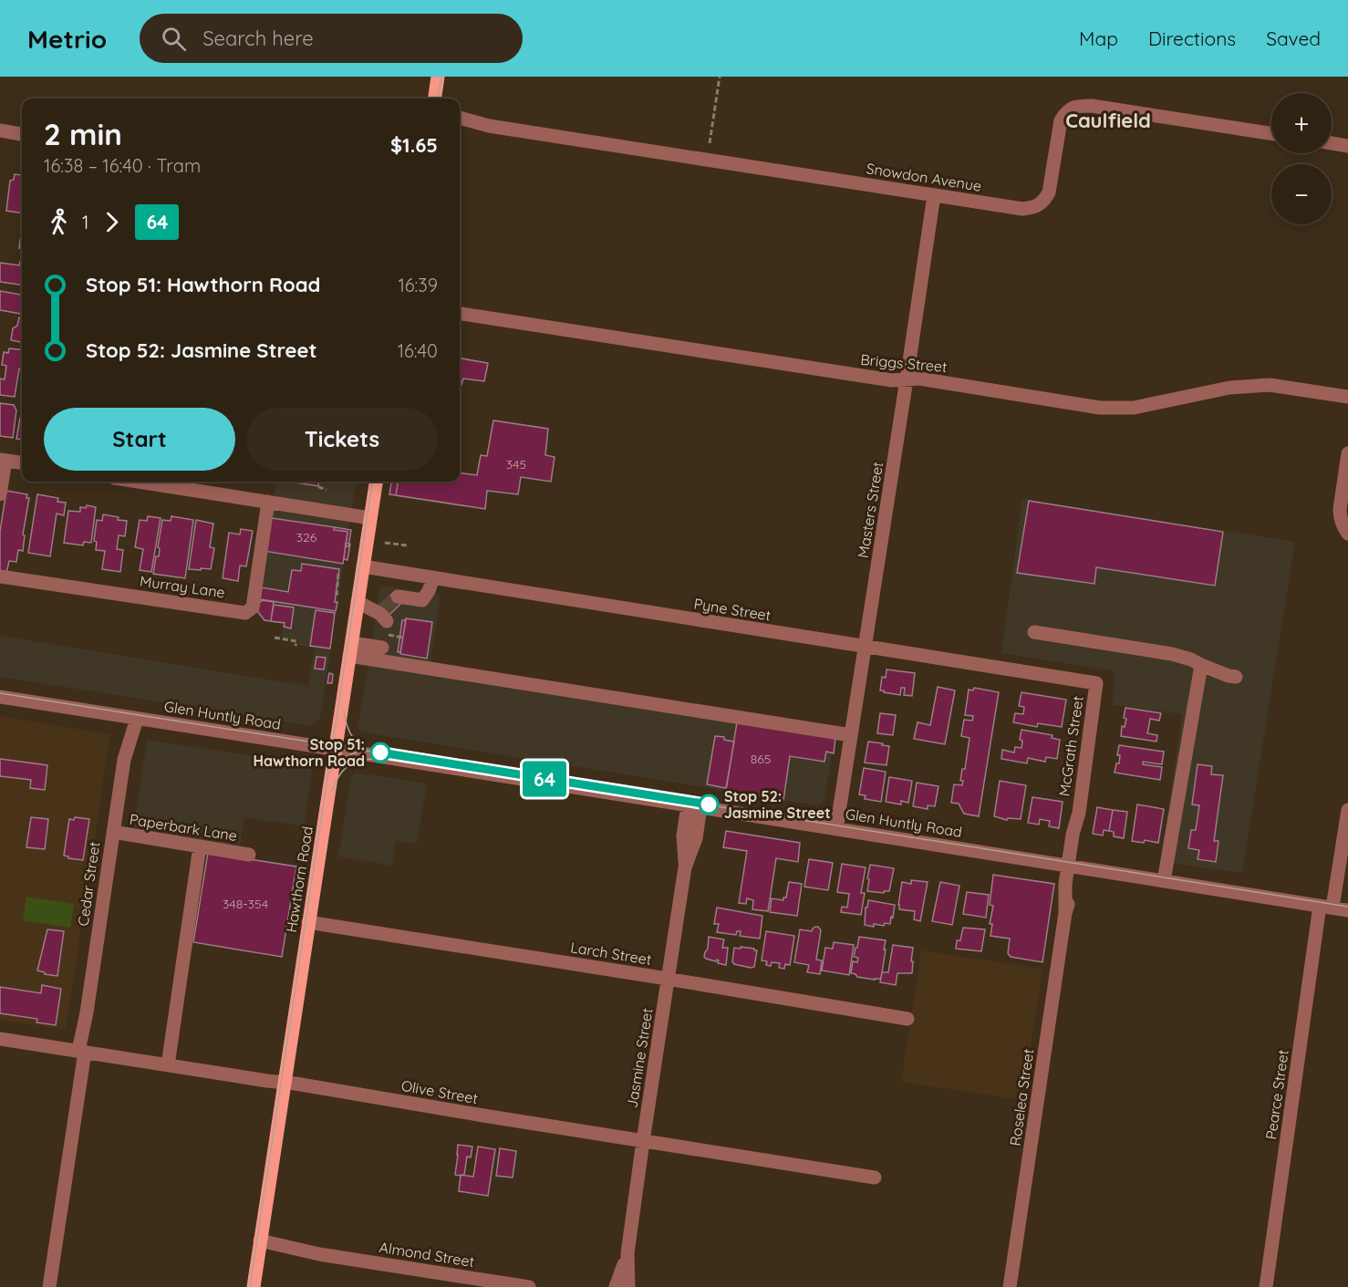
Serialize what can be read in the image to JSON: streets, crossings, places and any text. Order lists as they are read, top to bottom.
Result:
{
  "streets": {
    "main road": ["Hawthorn Road"],
    "street": [
      "Snowdon Avenue",
      "Briggs Street",
      "Masters Street",
      "Murray Lane",
      "Pyne Street",
      "Glen Huntly Road",
      "McGrath Street",
      "Paperbark Lane",
      "Cedar Street",
      "Larch Street",
      "Jasmine Street",
      "Olive Street",
      "Pearce Street",
      "Roselea Street",
      "Almond Street"
    ]
  },
  "crossings": [
    ["Snowdon Avenue", "Masters Street"],
    ["Briggs Street", "Masters Street"],
    ["Masters Street", "Pyne Street"],
    ["Masters Street", "Glen Huntly Road"],
    ["Pyne Street", "McGrath Street"],
    ["Pyne Street", "Hawthorn Road"],
    ["Glen Huntly Road", "McGrath Street"],
    ["Glen Huntly Road", "Hawthorn Road"],
    ["Glen Huntly Road", "Cedar Street"],
    ["Glen Huntly Road", "Jasmine Street"],
    ["Glen Huntly Road", "Pearce Street"],
    ["Glen Huntly Road", "Roselea Street"],
    ["McGrath Street", "Roselea Street"],
    ["Paperbark Lane", "Cedar Street"],
    ["Hawthorn Road", "Larch Street"],
    ["Hawthorn Road", "Olive Street"],
    ["Hawthorn Road", "Almond Street"],
    ["Cedar Street", "Olive Street"],
    ["Larch Street", "Jasmine Street"],
    ["Jasmine Street", "Olive Street"]
  ],
  "districts": ["Caulfield"],
  "places": ["Stop 51: Hawthorn Road", "Stop 52: Jasmine Street"],
  "lines": ["tram line 64"],
  "house_numbers": [
    "345",
    "326",
    "865",
    "348-354"
  ],
  "page": {
    "header": "Metrio",
    "search": "Search here",
    "nav": ["Map", "Directions", "Saved"],
    "on_map": "64",
    "map_buttons": ["+", "−"],
    "heading": ["2 min", "16:38 – 16:40 · Tram", "$1.65"],
    "legs": ["1", "64"],
    "list": [
      {
        "name": "Stop 51: Hawthorn Road",
        "value": "16:39"
      },
      {
        "name": "Stop 52: Jasmine Street",
        "value": "16:40"
      }
    ],
    "buttons": ["Start", "Tickets"]
  }
}
